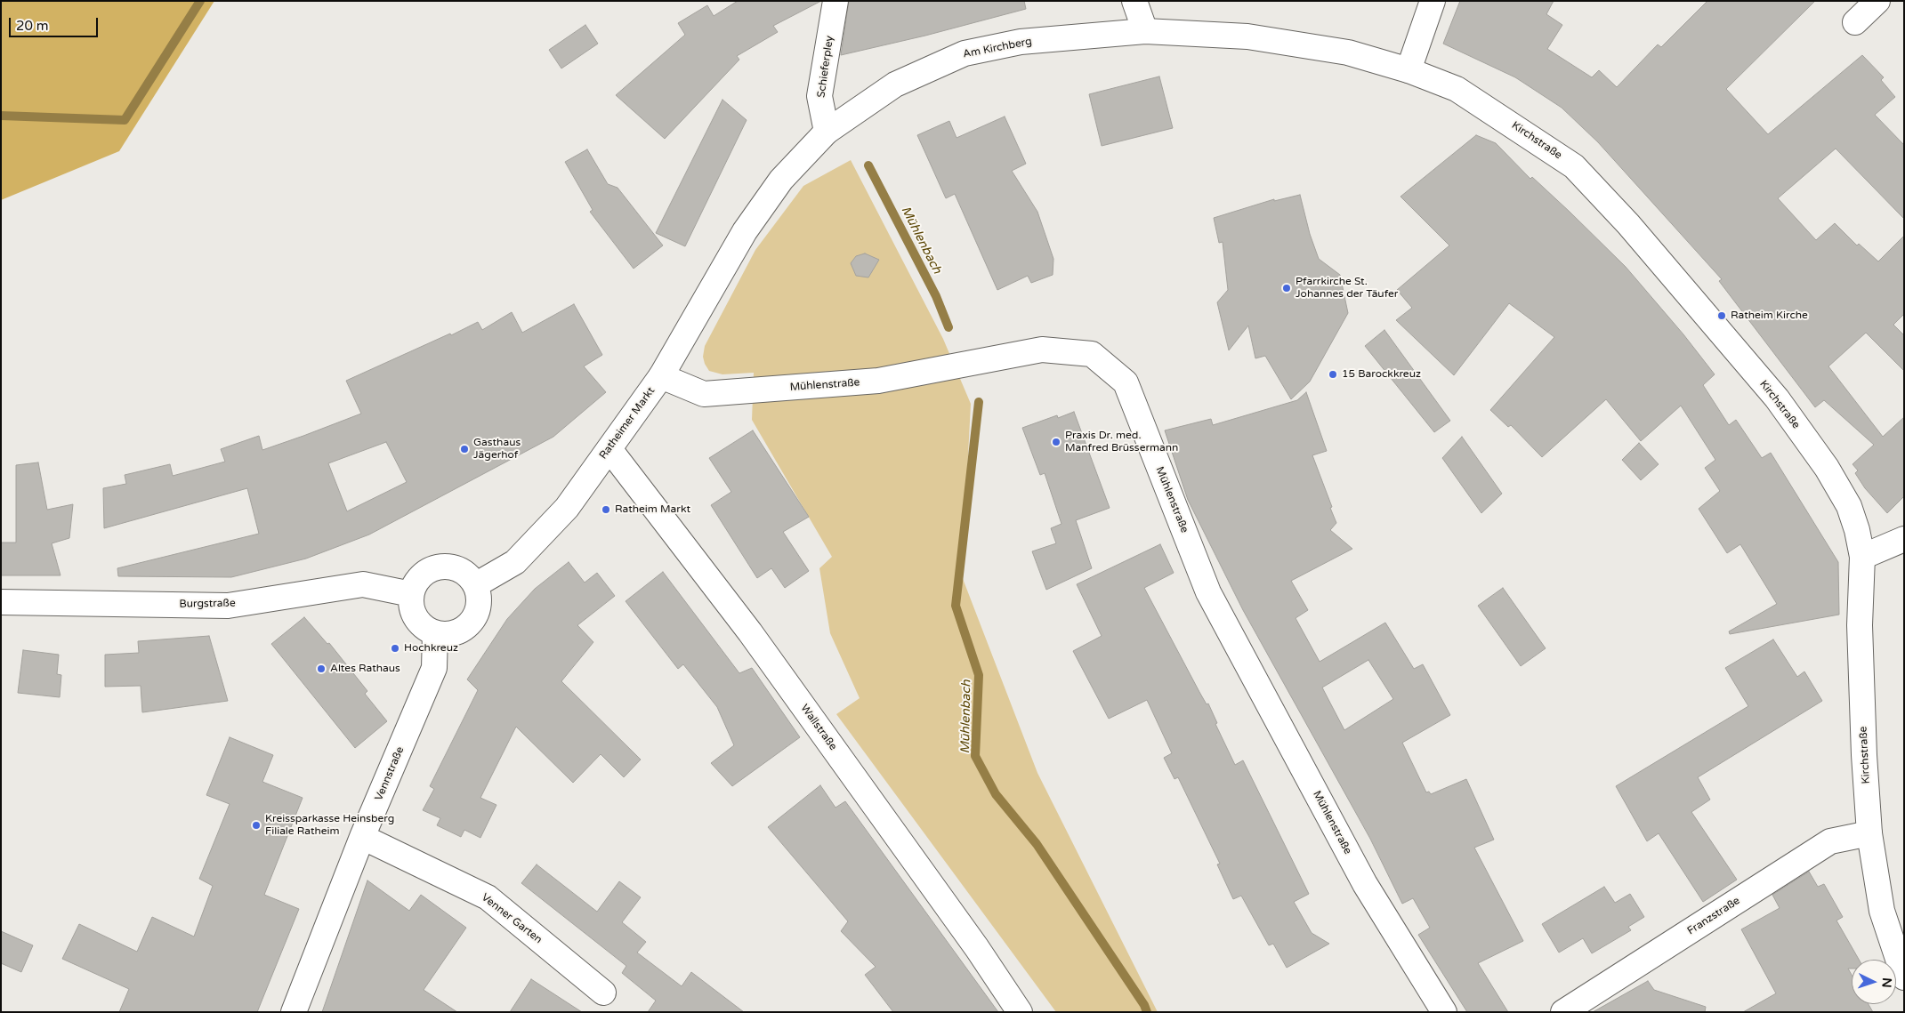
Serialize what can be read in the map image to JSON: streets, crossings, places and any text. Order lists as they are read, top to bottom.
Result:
{
  "streets": {
    "street": [
      "Am Kirchberg",
      "Schieferpley",
      "Kirchstraße",
      "Mühlenstraße",
      "Ratheimer Markt",
      "Burgstraße",
      "Wallstraße",
      "Vennstraße",
      "Franzstraße",
      "Venner Garten"
    ]
  },
  "crossings": [
    ["Am Kirchberg", "Schieferpley"],
    ["Am Kirchberg", "Kirchstraße"],
    ["Am Kirchberg", "Ratheimer Markt"],
    ["Kirchstraße", "Franzstraße"],
    ["Mühlenstraße", "Ratheimer Markt"],
    ["Ratheimer Markt", "Burgstraße"],
    ["Ratheimer Markt", "Wallstraße"],
    ["Ratheimer Markt", "Vennstraße"],
    ["Burgstraße", "Vennstraße"],
    ["Vennstraße", "Venner Garten"]
  ],
  "water": ["Mühlenbach"],
  "places": [
    "Pfarrkirche St. Johannes der Täufer",
    "Ratheim Kirche",
    "15 Barockkreuz",
    "Praxis Dr. med. Manfred Brüssermann",
    "Gasthaus Jägerhof",
    "Ratheim Markt",
    "Hochkreuz",
    "Altes Rathaus",
    "Kreissparkasse Heinsberg Filiale Ratheim"
  ],
  "scale_bar": "20 m",
  "north": "right"
}
